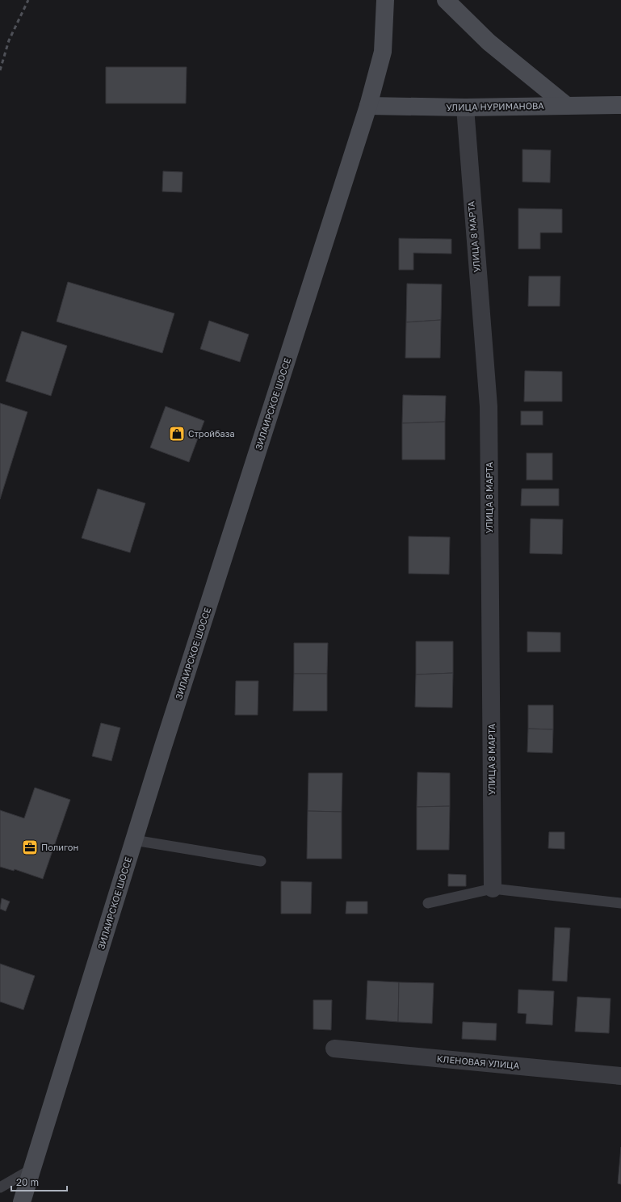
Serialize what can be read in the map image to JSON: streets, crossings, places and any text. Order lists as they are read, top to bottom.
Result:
{
  "streets": {
    "main road": ["УЛИЦА НУРИМАНОВА", "ЗИЛАИРСКОЕ ШОССЕ"],
    "street": ["УЛИЦА 8 МАРТА", "КЛЕНОВАЯ УЛИЦА"]
  },
  "crossings": [
    ["УЛИЦА НУРИМАНОВА", "УЛИЦА 8 МАРТА"],
    ["УЛИЦА НУРИМАНОВА", "ЗИЛАИРСКОЕ ШОССЕ"]
  ],
  "places": {
    "shop": ["Стройбаза"],
    "office": ["Полигон"]
  },
  "scale_bar": "20 m"
}
